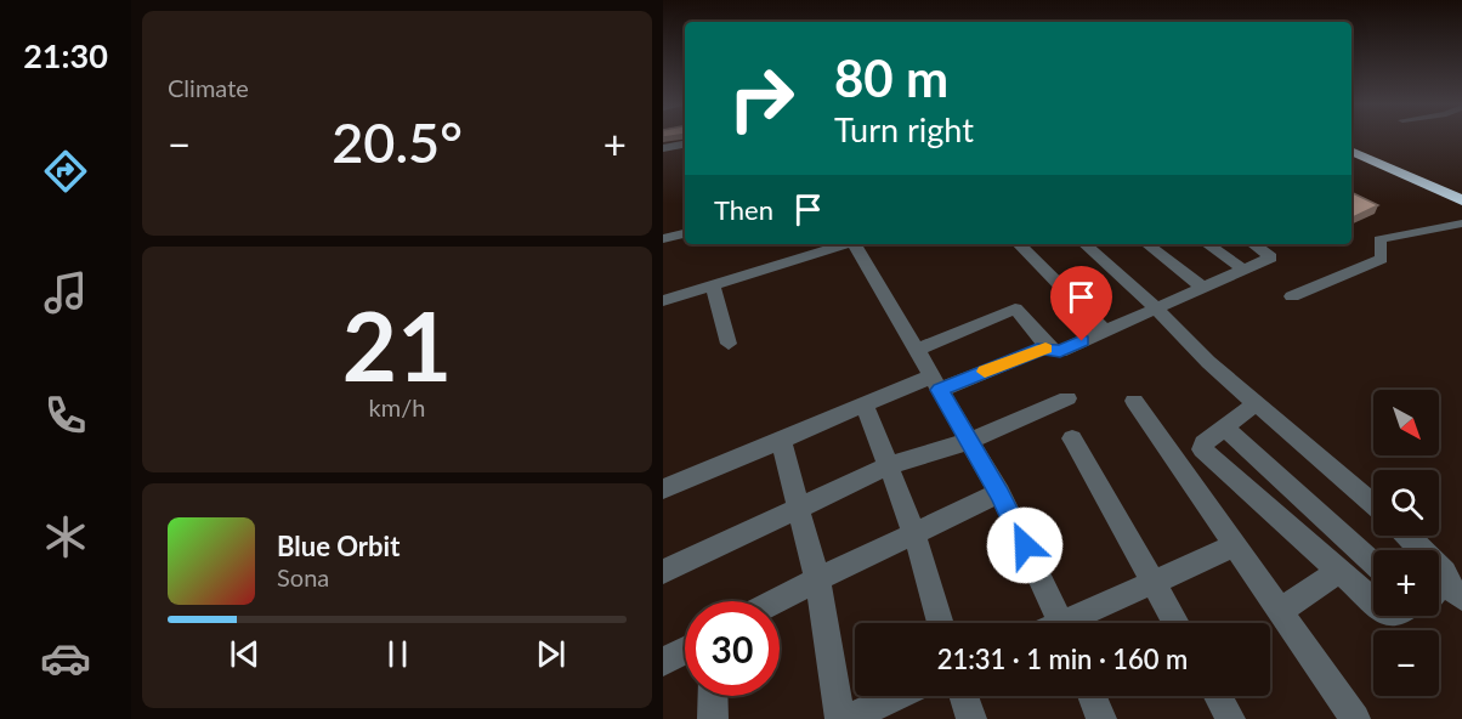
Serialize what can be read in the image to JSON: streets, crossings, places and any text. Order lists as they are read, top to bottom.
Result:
{
  "north": "bottom right",
  "page": {
    "tabs": "21:30",
    "tile": [
      "Climate",
      ["21", "km/h"]
    ],
    "turn": ["80 m", "Turn right"],
    "heat": ["−", "20.5°", "+"],
    "then": "Then",
    "map_buttons": ["+", "−"],
    "song": ["Blue Orbit", "Sona"],
    "limit": "30",
    "trip": "21:31 · 1 min · 160 m"
  }
}
